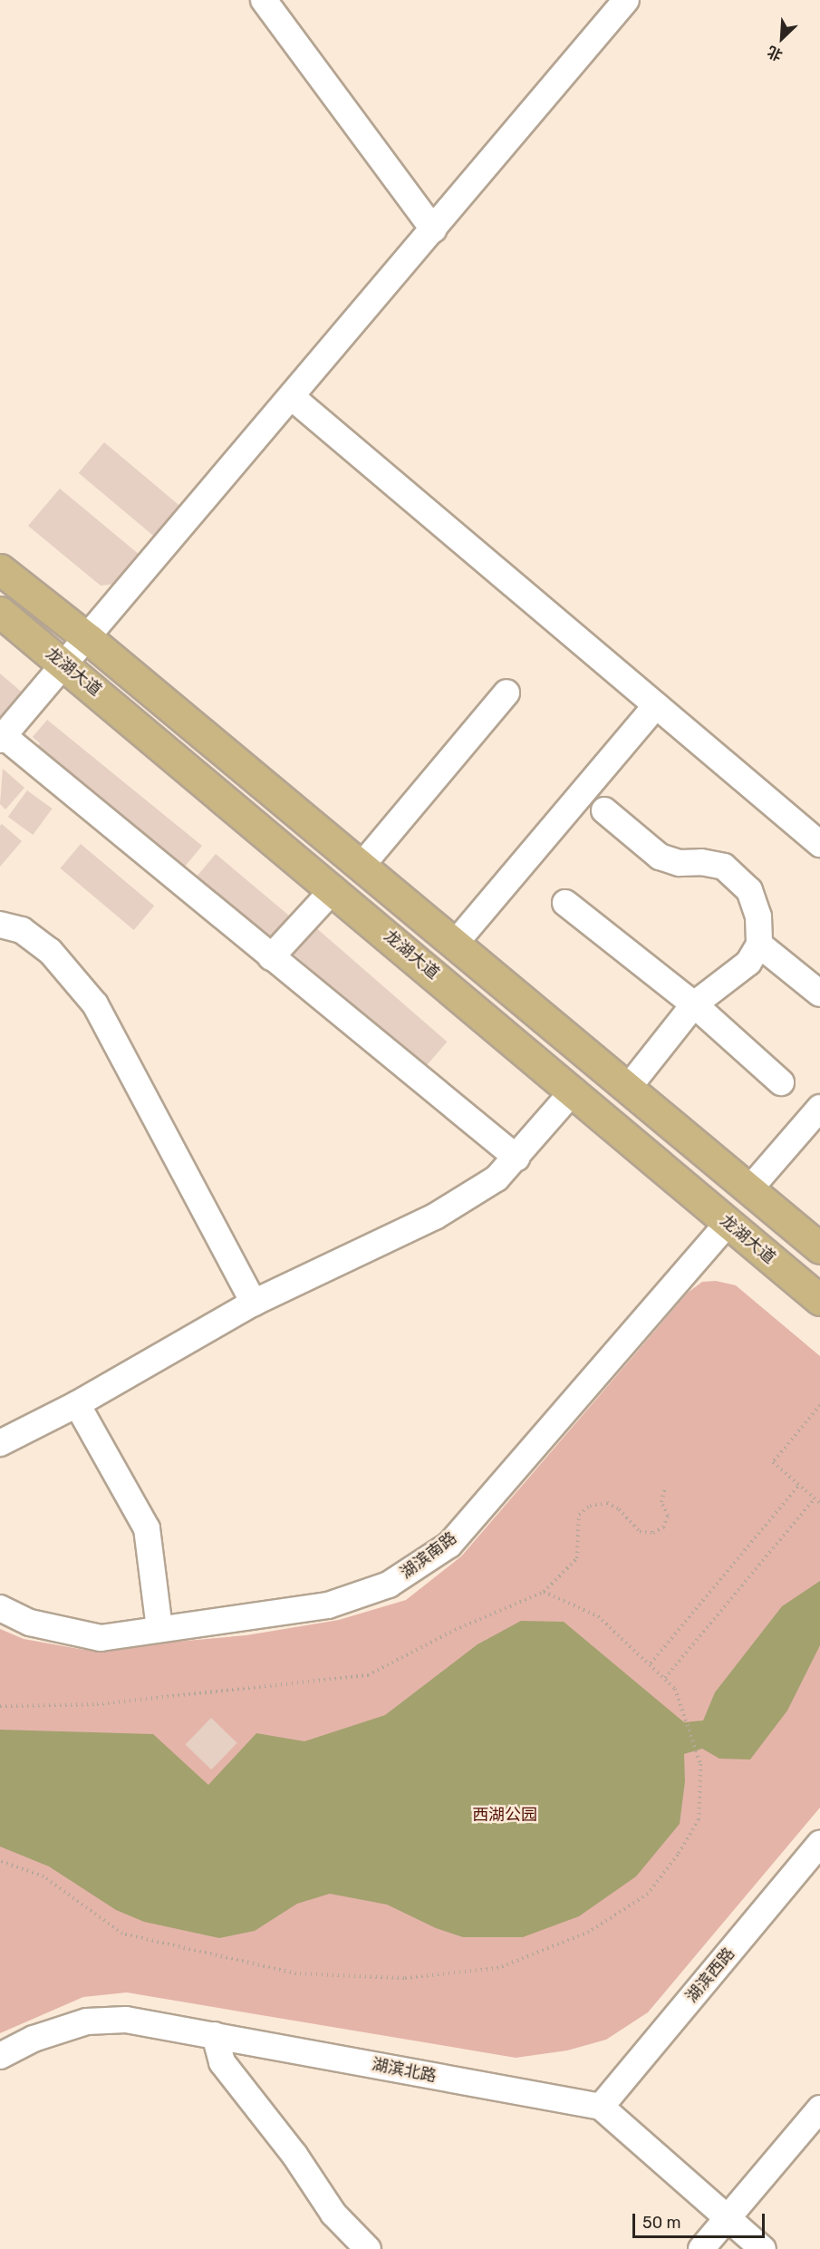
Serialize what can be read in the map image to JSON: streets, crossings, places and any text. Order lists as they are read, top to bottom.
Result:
{
  "streets": {
    "main road": ["龙湖大道"],
    "street": ["湖滨南路", "湖滨西路", "湖滨北路"]
  },
  "crossings": [
    ["龙湖大道", "湖滨南路"],
    ["湖滨西路", "湖滨北路"]
  ],
  "parks": ["西湖公园"],
  "scale_bar": "50 m",
  "north": "bottom left"
}
